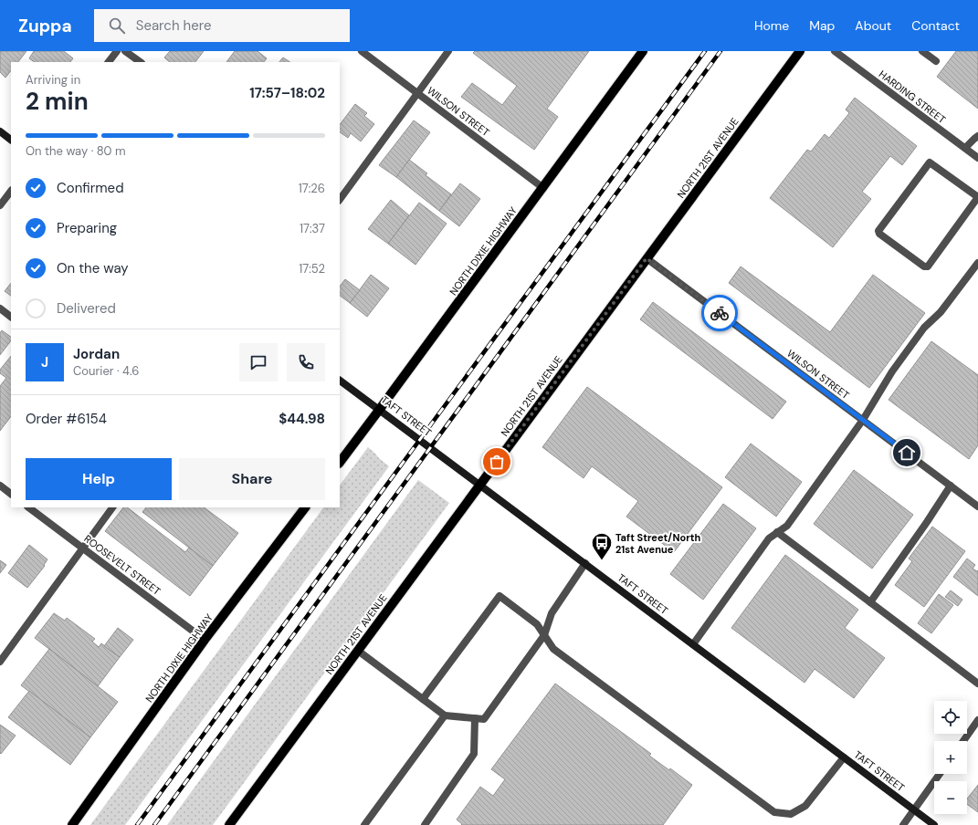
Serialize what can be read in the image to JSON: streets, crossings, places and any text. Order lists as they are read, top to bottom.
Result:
{
  "streets": {
    "main road": ["NORTH 21ST AVENUE", "NORTH DIXIE HIGHWAY"],
    "street": [
      "HARDING STREET",
      "WILSON STREET",
      "TAFT STREET",
      "ROOSEVELT STREET"
    ]
  },
  "crossings": [
    ["WILSON STREET", "NORTH 21ST AVENUE"],
    ["WILSON STREET", "NORTH DIXIE HIGHWAY"],
    ["NORTH 21ST AVENUE", "TAFT STREET"],
    ["NORTH DIXIE HIGHWAY", "TAFT STREET"],
    ["NORTH DIXIE HIGHWAY", "ROOSEVELT STREET"]
  ],
  "places": {
    "bus stop": ["Taft Street/North 21st Avenue"]
  },
  "page": {
    "header": "Zuppa",
    "search": "Search here",
    "nav": [
      "Home",
      "Map",
      "About",
      "Contact"
    ],
    "heading": ["2 min", "Arriving in", "17:57–18:02"],
    "panel": [
      "Jordan",
      "Courier · 4.6",
      "Order #6154",
      "$44.98"
    ],
    "bar": "On the way · 80 m",
    "list": [
      ["Confirmed", "17:26"],
      ["Preparing", "17:37"],
      ["On the way", "17:52"],
      "Delivered"
    ],
    "round": "J",
    "buttons": ["Help", "Share"],
    "map_buttons": ["+", "−"]
  }
}
